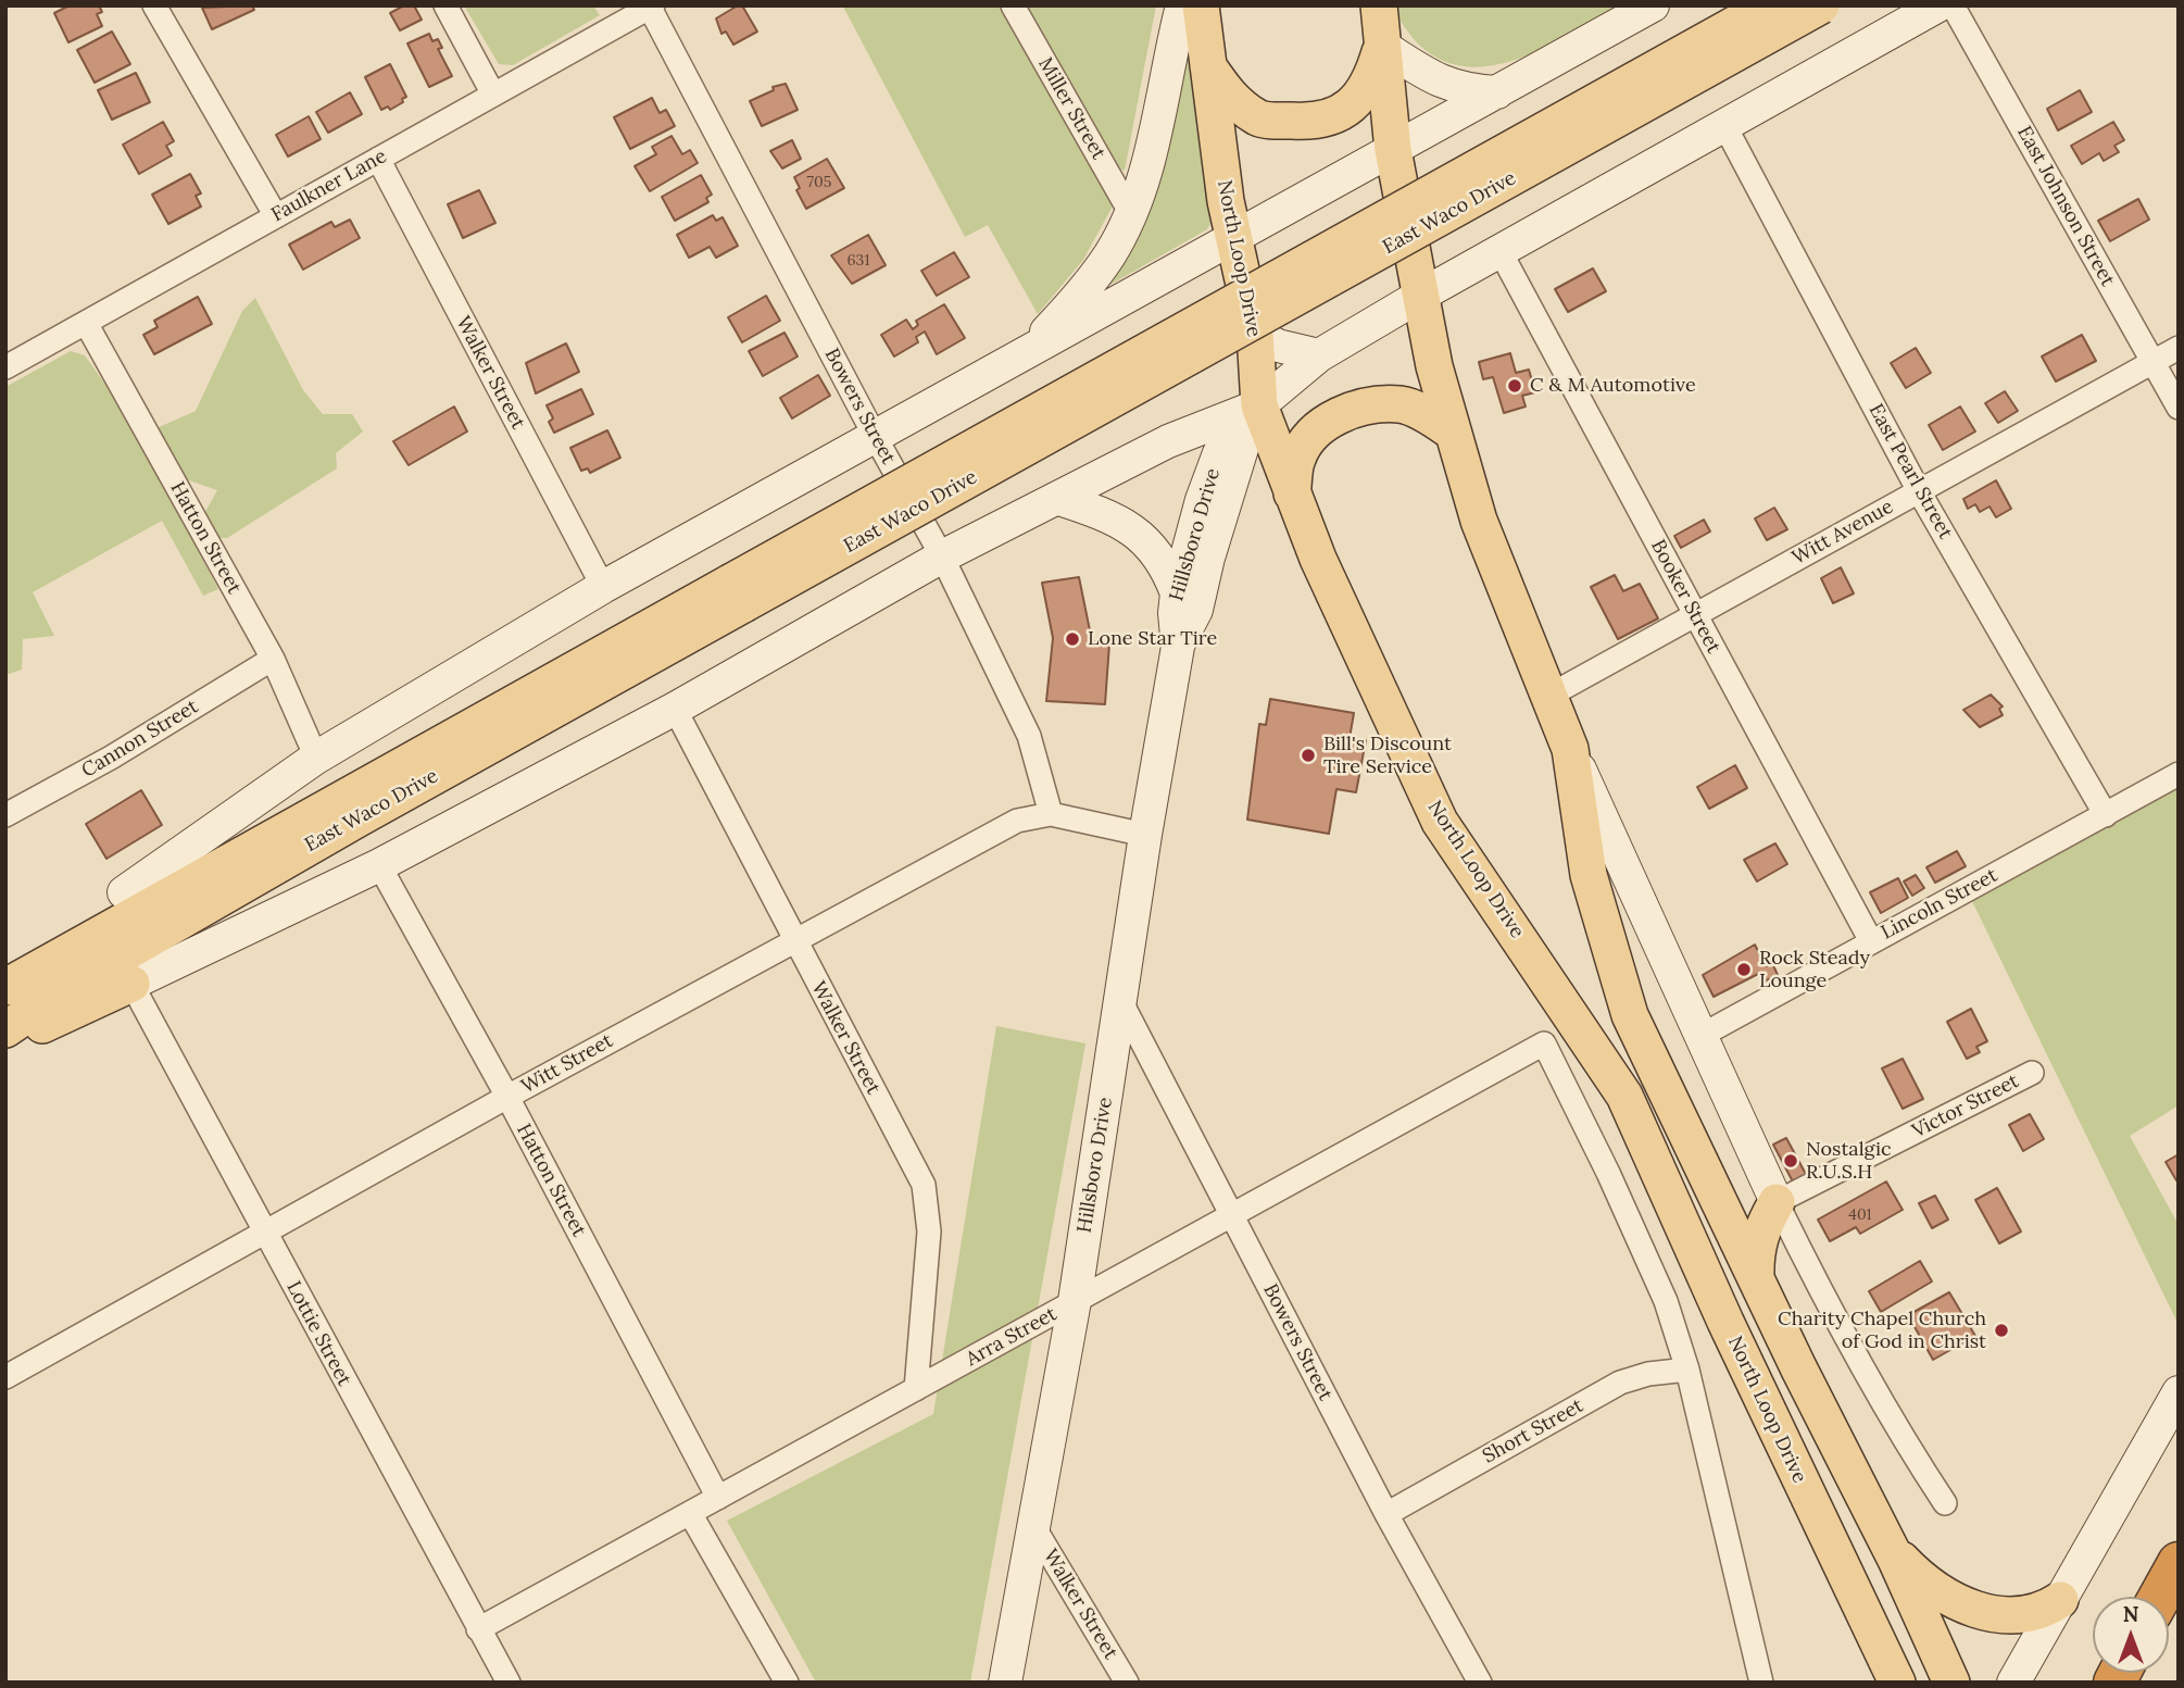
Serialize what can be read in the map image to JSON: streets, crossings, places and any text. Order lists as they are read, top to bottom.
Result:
{
  "streets": {
    "main road": ["East Waco Drive", "North Loop Drive", "Hillsboro Drive"],
    "street": [
      "Miller Street",
      "Faulkner Lane",
      "East Johnson Street",
      "Walker Street",
      "Bowers Street",
      "East Pearl Street",
      "Witt Avenue",
      "Hatton Street",
      "Booker Street",
      "Cannon Street",
      "Lincoln Street",
      "Witt Street",
      "Victor Street",
      "Lottie Street",
      "Arra Street",
      "Short Street"
    ]
  },
  "crossings": [
    ["Faulkner Lane", "Walker Street"],
    ["Faulkner Lane", "Bowers Street"],
    ["Faulkner Lane", "Hatton Street"],
    ["East Johnson Street", "Witt Avenue"],
    ["North Loop Drive", "Hillsboro Drive"],
    ["Walker Street", "Hillsboro Drive"],
    ["Walker Street", "Witt Street"],
    ["Walker Street", "Arra Street"],
    ["Bowers Street", "Hillsboro Drive"],
    ["Bowers Street", "Witt Street"],
    ["Bowers Street", "Arra Street"],
    ["Bowers Street", "Short Street"],
    ["East Pearl Street", "Witt Avenue"],
    ["East Pearl Street", "Lincoln Street"],
    ["Witt Avenue", "Booker Street"],
    ["Hillsboro Drive", "Witt Street"],
    ["Hillsboro Drive", "Arra Street"],
    ["Hatton Street", "Cannon Street"],
    ["Hatton Street", "Witt Street"],
    ["Hatton Street", "Arra Street"],
    ["Booker Street", "Lincoln Street"],
    ["Witt Street", "Lottie Street"],
    ["Lottie Street", "Arra Street"],
    ["Arra Street", "Short Street"]
  ],
  "places": [
    "C & M Automotive",
    "Lone Star Tire",
    "Bill's Discount Tire Service",
    "Rock Steady Lounge",
    "Nostalgic R.U.S.H",
    "Charity Chapel Church of God in Christ"
  ],
  "house_numbers": ["705", "631", "401"],
  "north": "top"
}
